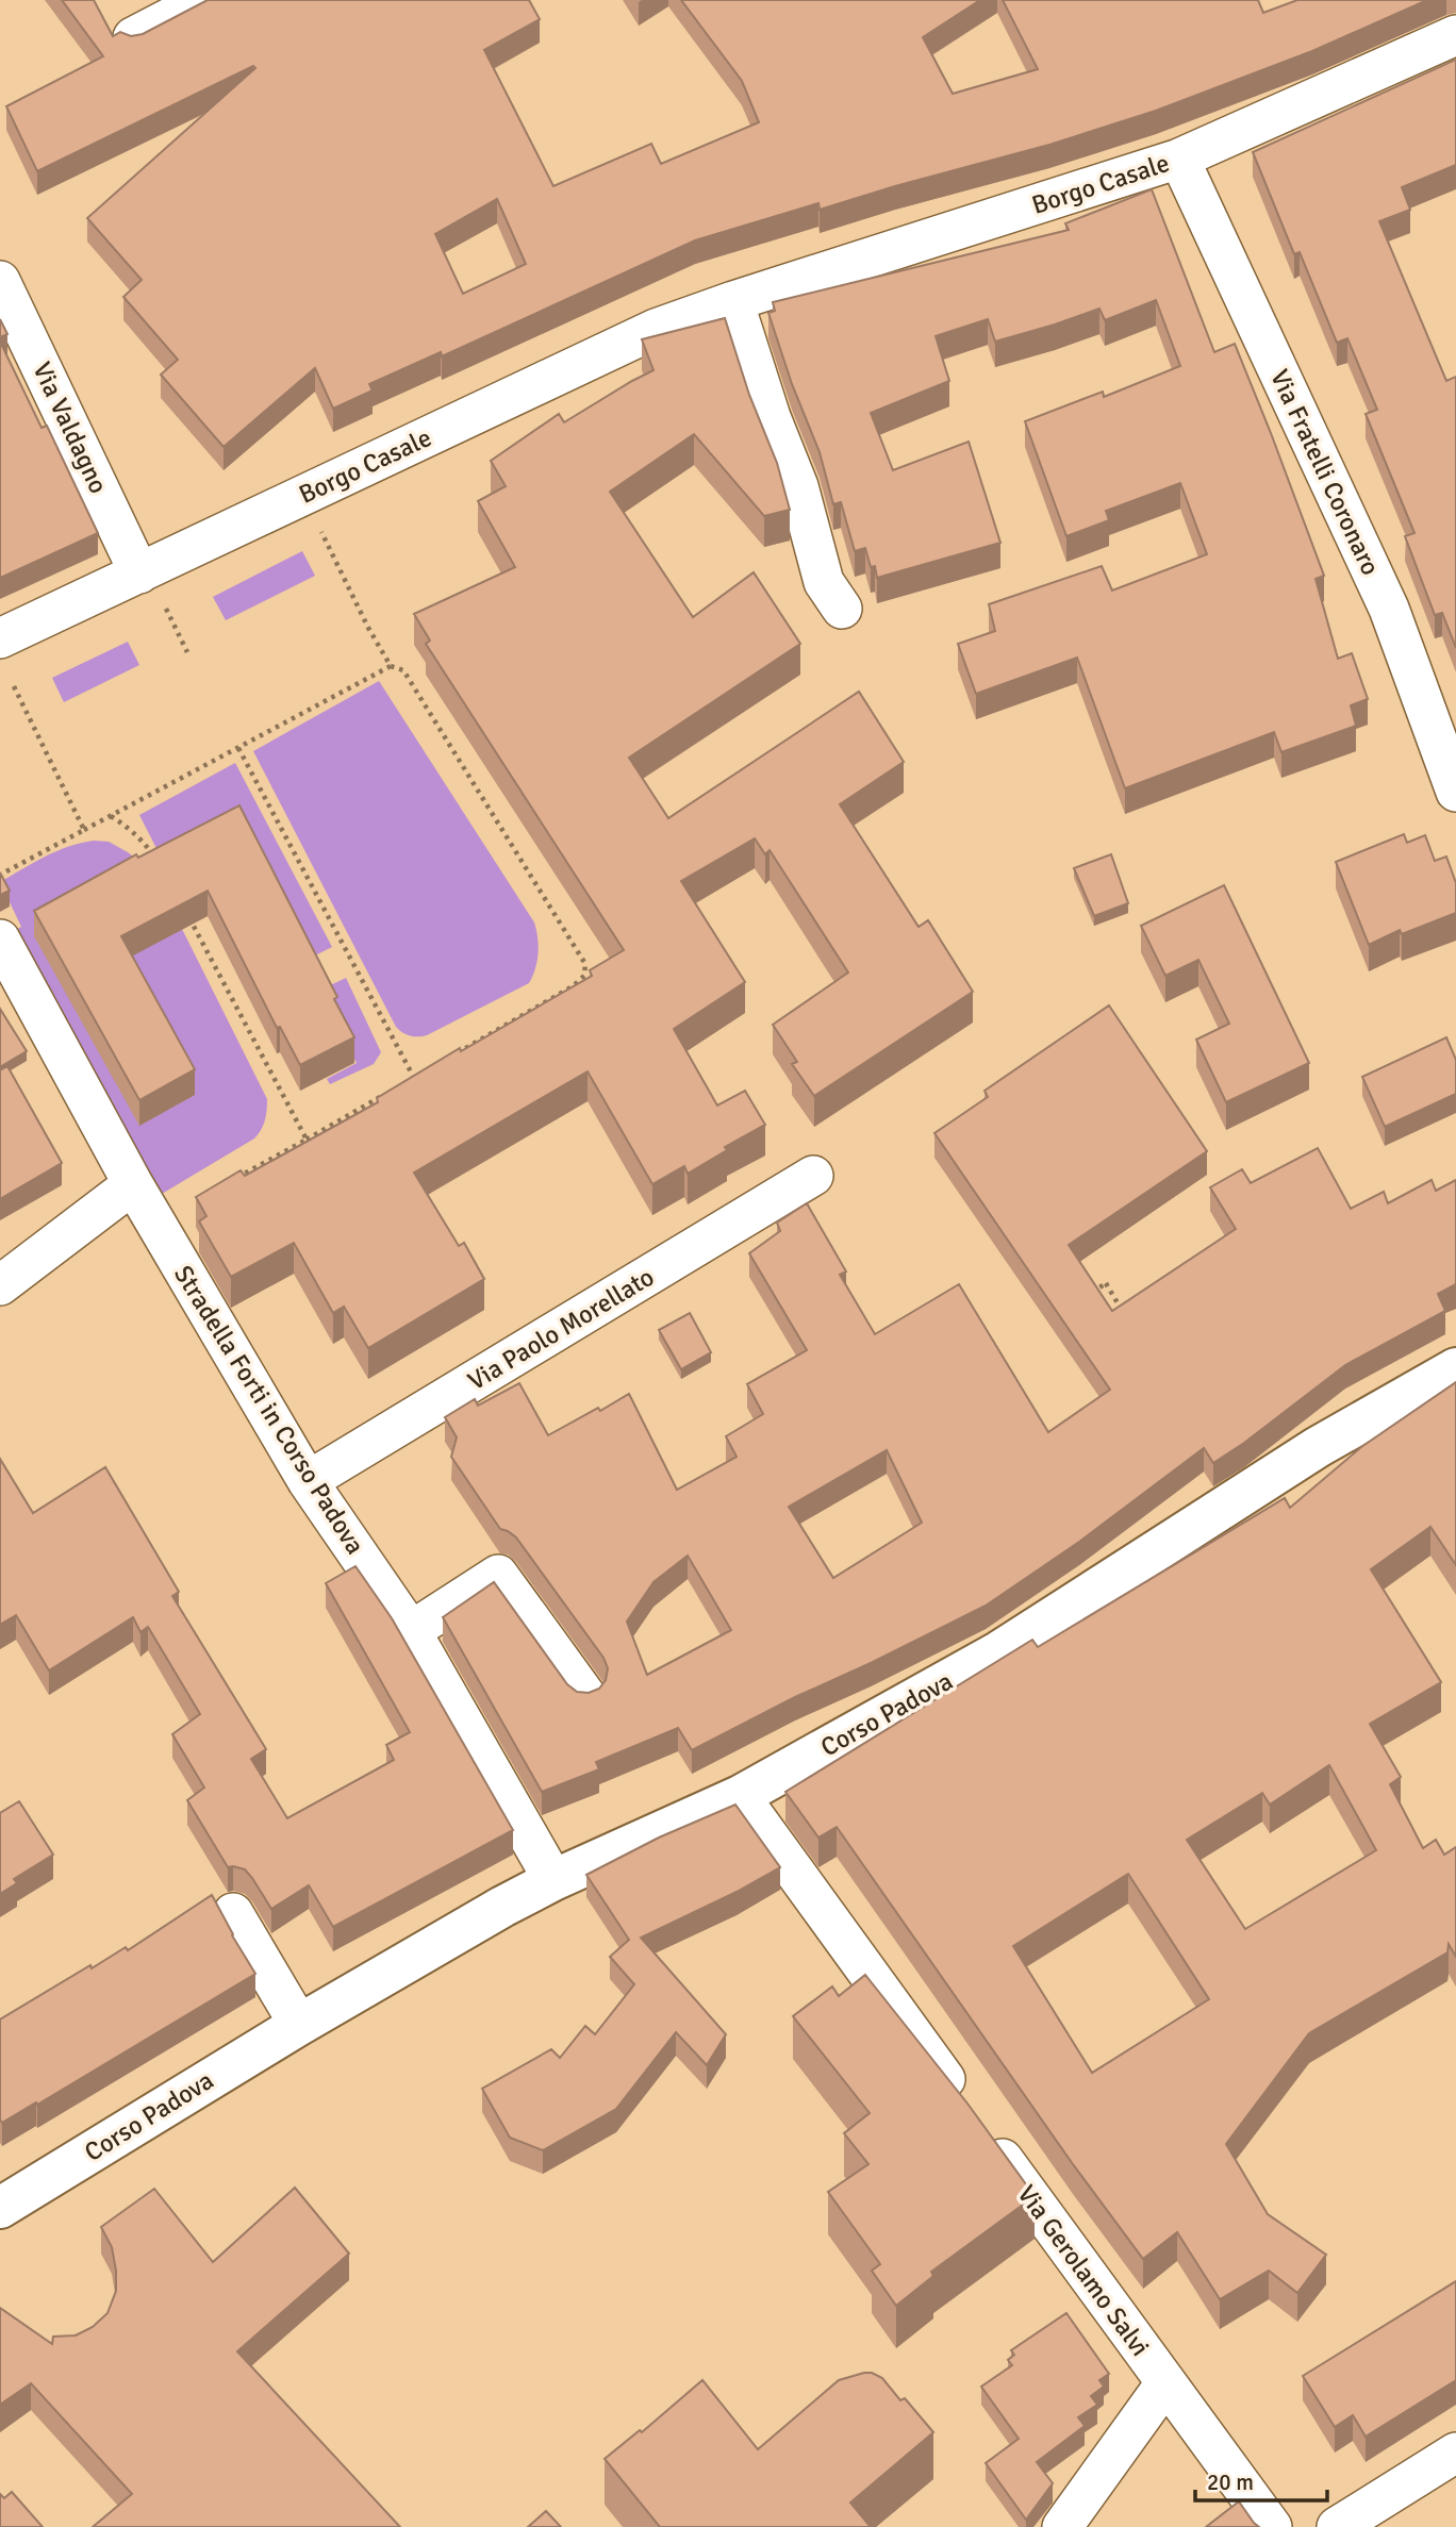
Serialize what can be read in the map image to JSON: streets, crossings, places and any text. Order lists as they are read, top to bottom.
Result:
{
  "streets": {
    "street": [
      "Borgo Casale",
      "Via Valdagno",
      "Via Fratelli Coronaro",
      "Via Paolo Morellato",
      "Stradella Forti in Corso Padova",
      "Corso Padova",
      "Via Gerolamo Salvi"
    ]
  },
  "crossings": [
    ["Borgo Casale", "Via Valdagno"],
    ["Borgo Casale", "Via Fratelli Coronaro"],
    ["Via Paolo Morellato", "Stradella Forti in Corso Padova"],
    ["Stradella Forti in Corso Padova", "Corso Padova"],
    ["Corso Padova", "Via Gerolamo Salvi"]
  ],
  "scale_bar": "20 m"
}
